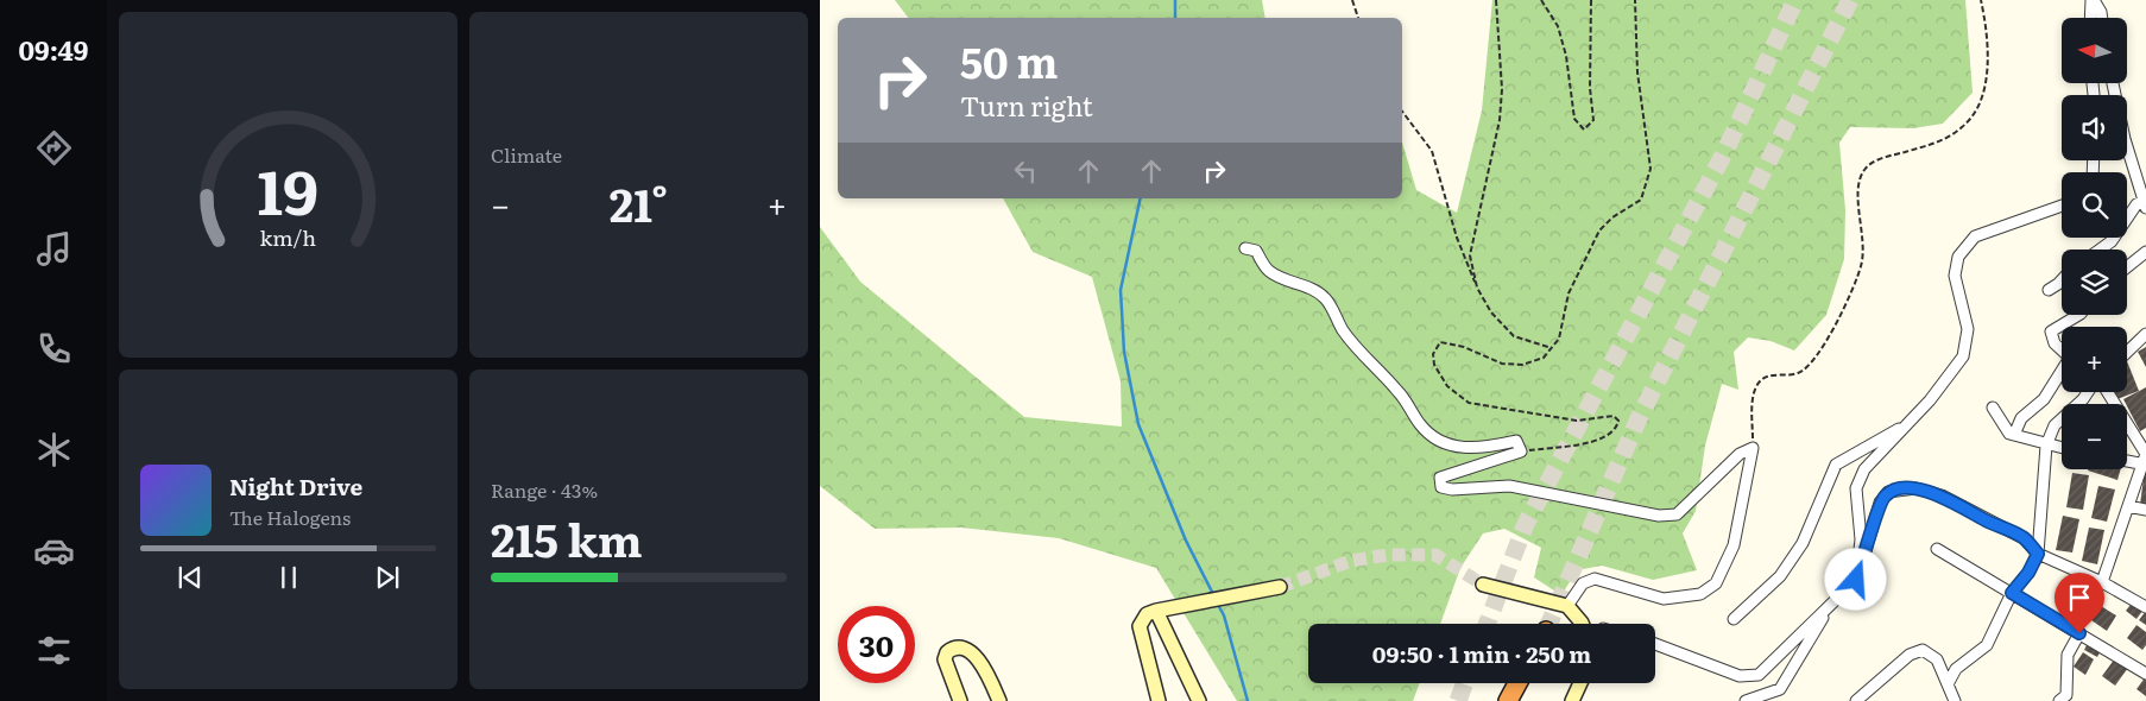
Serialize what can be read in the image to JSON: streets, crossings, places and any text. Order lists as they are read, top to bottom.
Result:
{
  "north": "left",
  "page": {
    "tabs": "09:49",
    "tile": [
      "Climate",
      ["Range · 43%", "215 km"]
    ],
    "map_buttons": ["+", "−"],
    "turn": ["50 m", "Turn right"],
    "heat": ["−", "21°", "+"],
    "song": ["Night Drive", "The Halogens"],
    "limit": "30",
    "trip": "09:50 · 1 min · 250 m",
    "gauge": ["19", "km/h"]
  }
}
